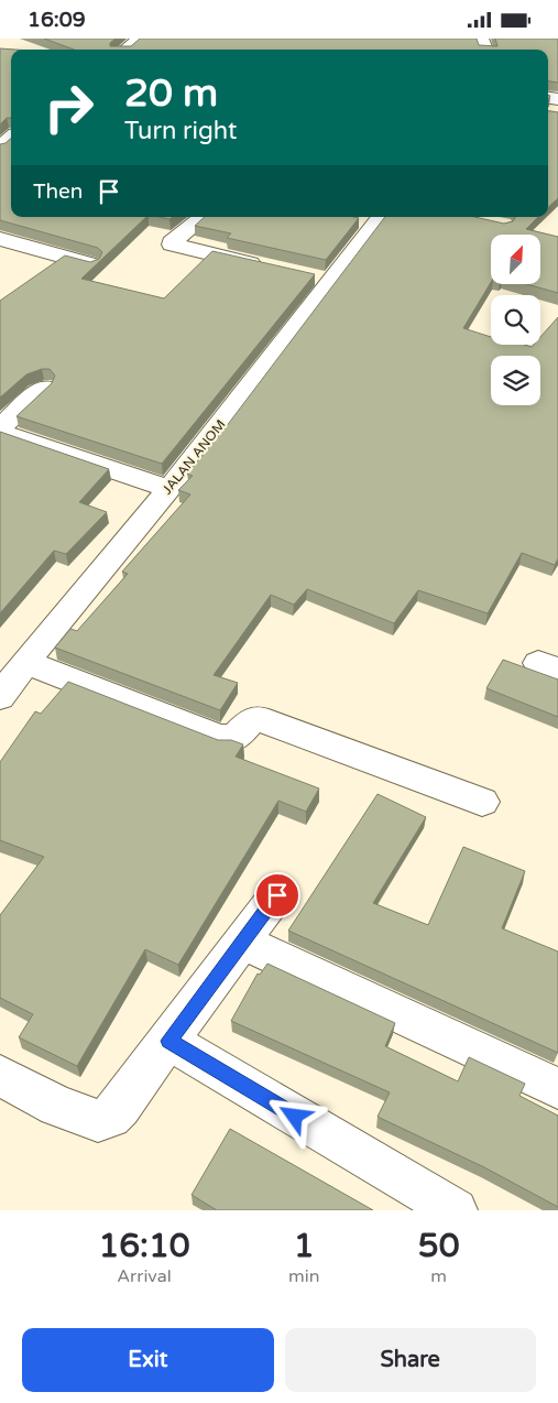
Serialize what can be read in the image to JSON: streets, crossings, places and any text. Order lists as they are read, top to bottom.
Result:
{
  "streets": {
    "street": ["JALAN ANOM"]
  },
  "north": "top right",
  "page": {
    "status": "16:09",
    "turn": ["20 m", "Turn right"],
    "then": "Then",
    "eta": [
      "16:10",
      "Arrival",
      "1",
      "min",
      "50",
      "m"
    ],
    "buttons": ["Exit", "Share"]
  }
}
